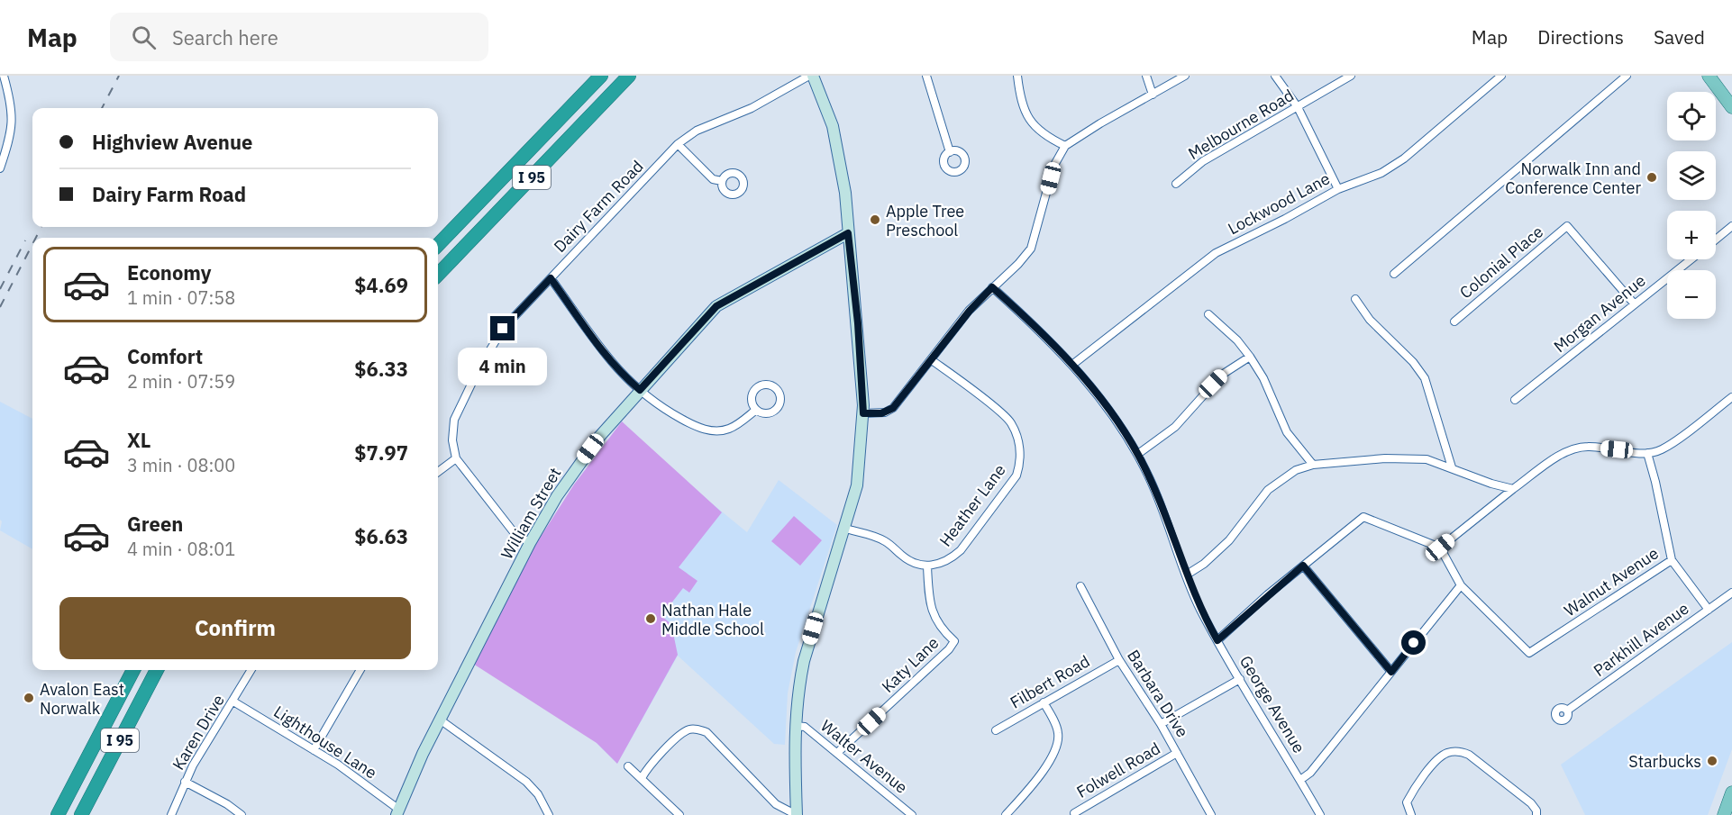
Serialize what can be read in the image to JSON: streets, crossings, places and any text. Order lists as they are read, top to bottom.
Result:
{
  "streets": {
    "highway": ["I 95"],
    "main road": ["William Street"],
    "street": [
      "Melbourne Road",
      "Lockwood Lane",
      "Dairy Farm Road",
      "Colonial Place",
      "Morgan Avenue",
      "Heather Lane",
      "Walnut Avenue",
      "Parkhill Avenue",
      "Katy Lane",
      "Filbert Road",
      "Barbara Drive",
      "George Avenue",
      "Karen Drive",
      "Lighthouse Lane",
      "Walter Avenue",
      "Folwell Road"
    ]
  },
  "crossings": [
    ["Lockwood Lane", "George Avenue"],
    ["Colonial Place", "Morgan Avenue"],
    ["Heather Lane", "Katy Lane"],
    ["William Street", "Lighthouse Lane"],
    ["Katy Lane", "Walter Avenue"],
    ["Filbert Road", "Barbara Drive"],
    ["Barbara Drive", "Folwell Road"],
    ["George Avenue", "Folwell Road"],
    ["Karen Drive", "Lighthouse Lane"]
  ],
  "places": [
    "Norwalk Inn and Conference Center",
    "Apple Tree Preschool",
    "Nathan Hale Middle School",
    "Avalon East Norwalk",
    "Starbucks"
  ],
  "page": {
    "header": "Map",
    "search": "Search here",
    "nav": ["Map", "Directions", "Saved"],
    "map_buttons": ["+", "−"],
    "banner": ["Highview Avenue", "Dairy Farm Road"],
    "list": [
      {
        "name": "Economy",
        "note": "1 min · 07:58",
        "value": "$4.69"
      },
      {
        "name": "Comfort",
        "note": "2 min · 07:59",
        "value": "$6.33"
      },
      {
        "name": "XL",
        "note": "3 min · 08:00",
        "value": "$7.97"
      },
      {
        "name": "Green",
        "note": "4 min · 08:01",
        "value": "$6.63"
      }
    ],
    "bubble": "4 min",
    "buttons": "Confirm"
  }
}
